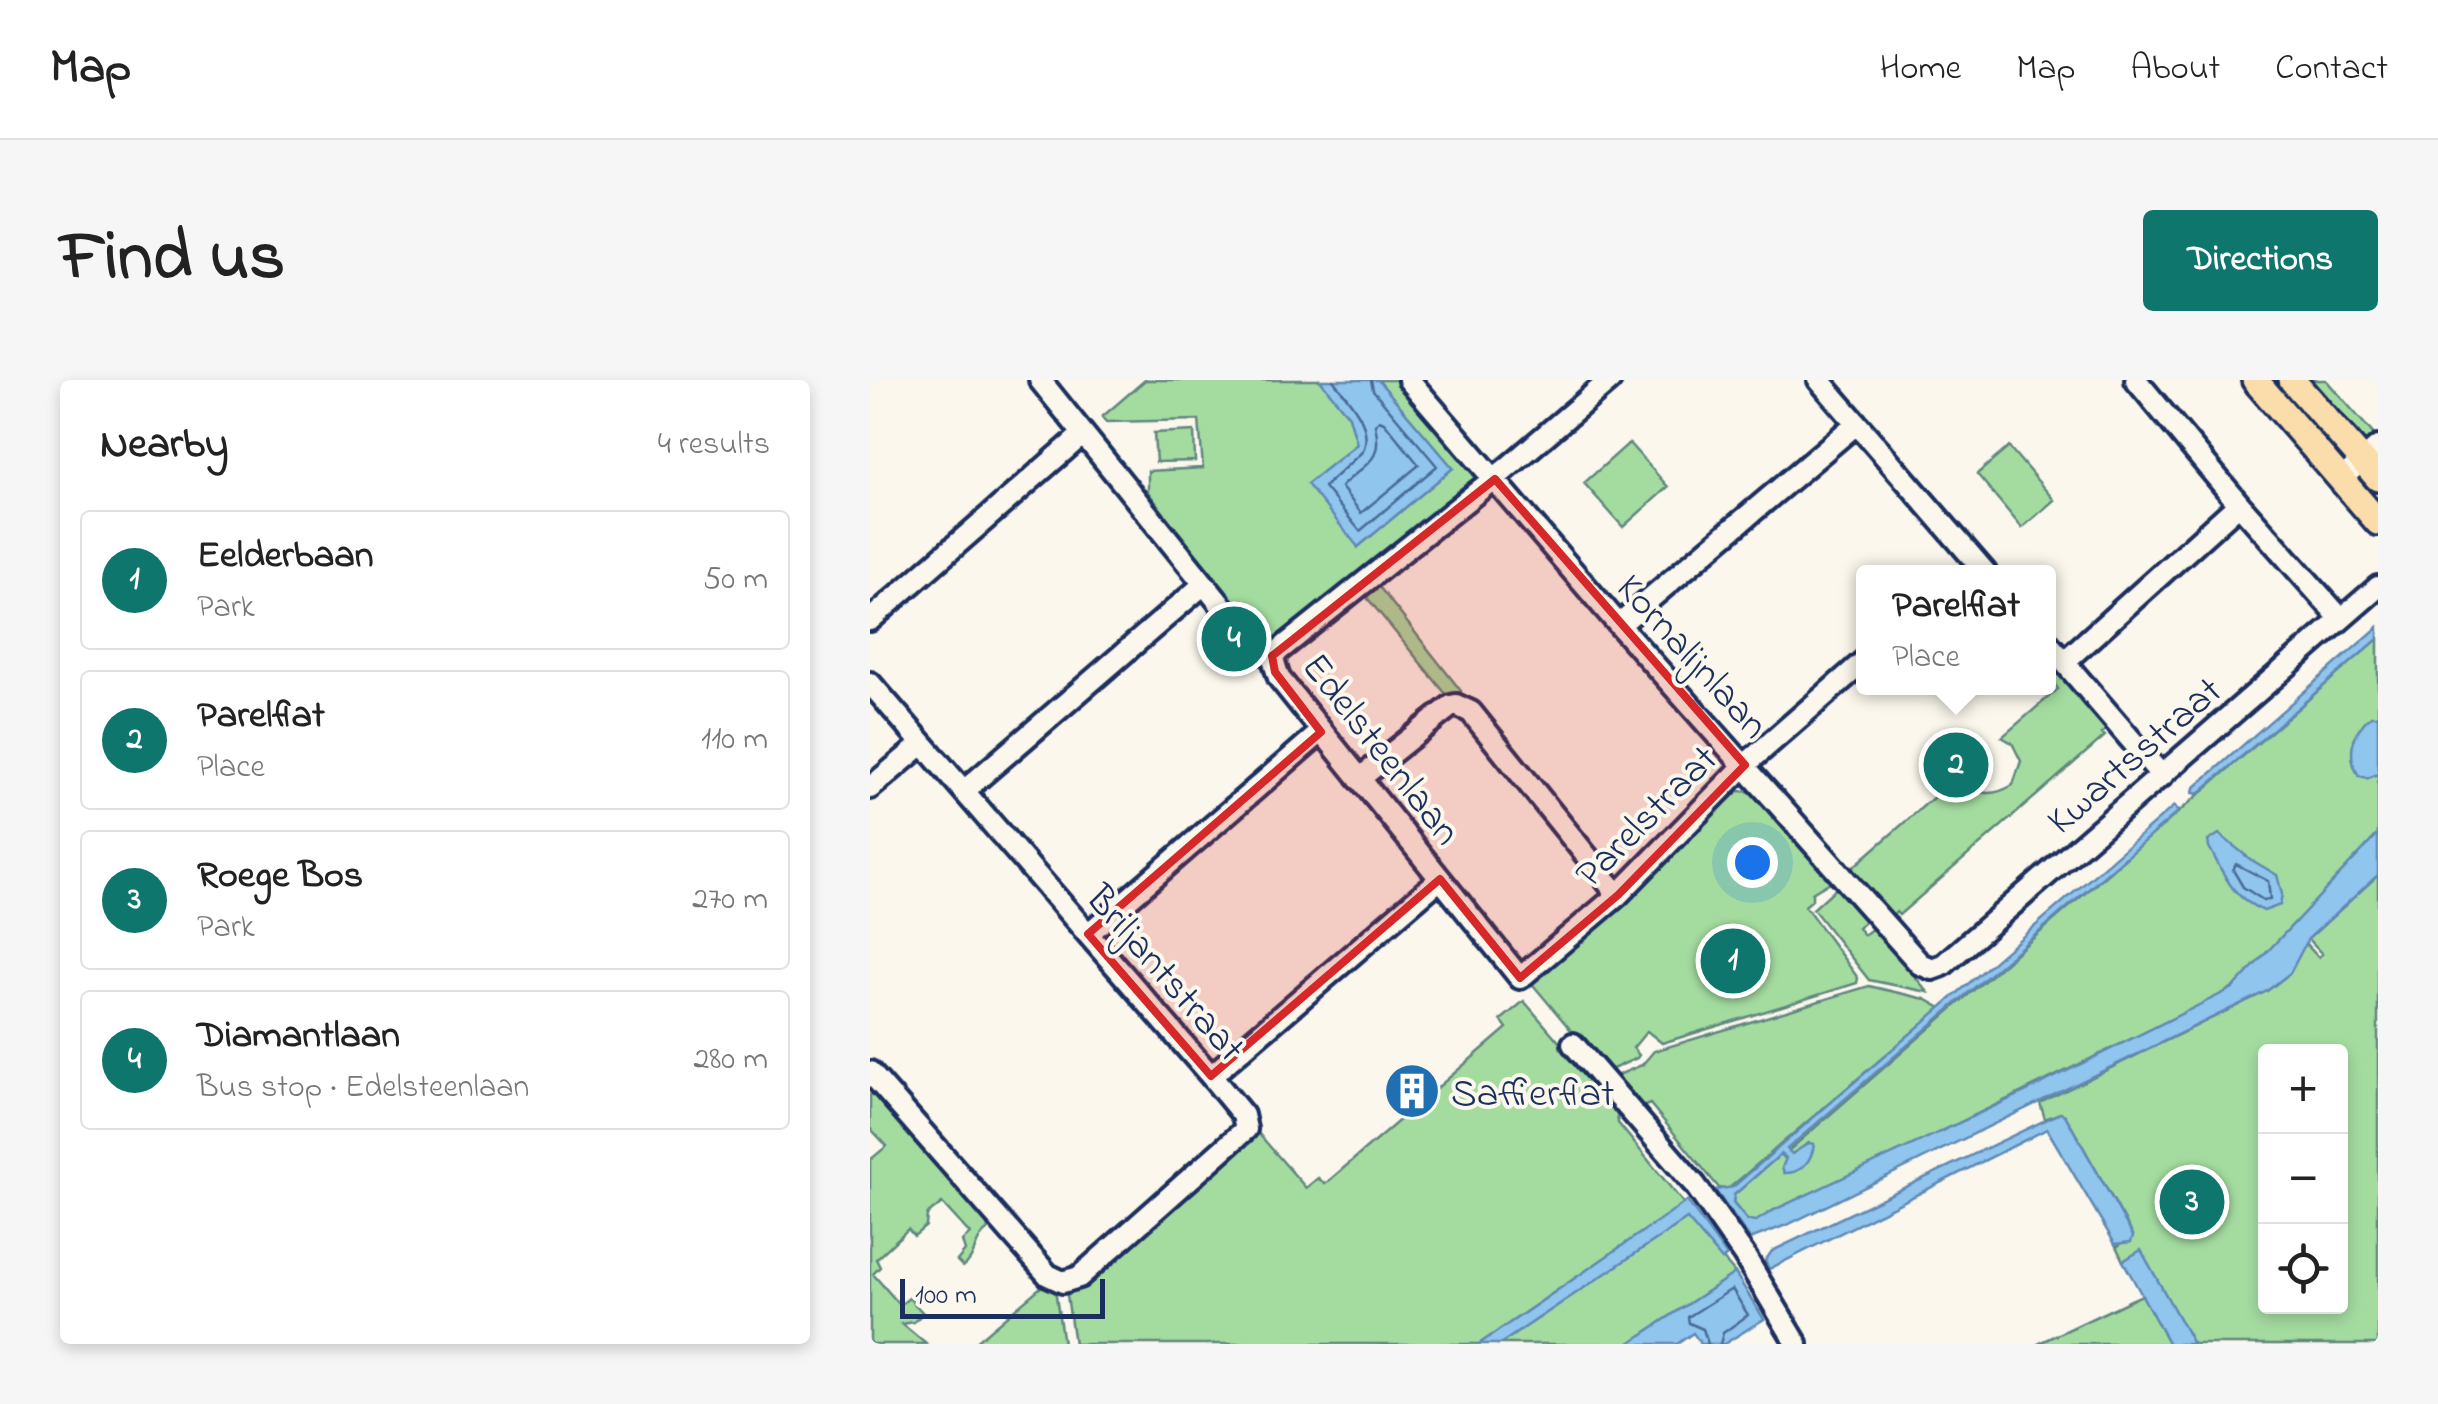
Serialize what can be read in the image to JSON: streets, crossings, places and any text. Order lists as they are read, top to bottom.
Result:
{
  "streets": {
    "street": [
      "Kornalijnlaan",
      "Edelsteenlaan",
      "Kwartsstraat",
      "Parelstraat",
      "Briljantstraat"
    ]
  },
  "crossings": [
    ["Kornalijnlaan", "Kwartsstraat"],
    ["Kornalijnlaan", "Parelstraat"],
    ["Edelsteenlaan", "Parelstraat"]
  ],
  "places": {
    "building": ["Saffierflat"]
  },
  "scale_bar": "100 m",
  "page": {
    "header": "Map",
    "nav": [
      "Home",
      "Map",
      "About",
      "Contact"
    ],
    "title": "Find us",
    "buttons": "Directions",
    "heading": ["Nearby", "4 results"],
    "list": [
      {
        "mark": "1",
        "name": "Eelderbaan",
        "note": "Park",
        "value": "50 m"
      },
      {
        "mark": "2",
        "name": "Parelflat",
        "note": "Place",
        "value": "110 m"
      },
      {
        "mark": "3",
        "name": "Roege Bos",
        "note": "Park",
        "value": "270 m"
      },
      {
        "mark": "4",
        "name": "Diamantlaan",
        "note": "Bus stop · Edelsteenlaan",
        "value": "280 m"
      }
    ],
    "popup": ["Parelflat", "Place"],
    "pins": [
      "4",
      "2",
      "1",
      "3"
    ],
    "map_buttons": ["+", "−"],
    "scale": "100 m"
  }
}
